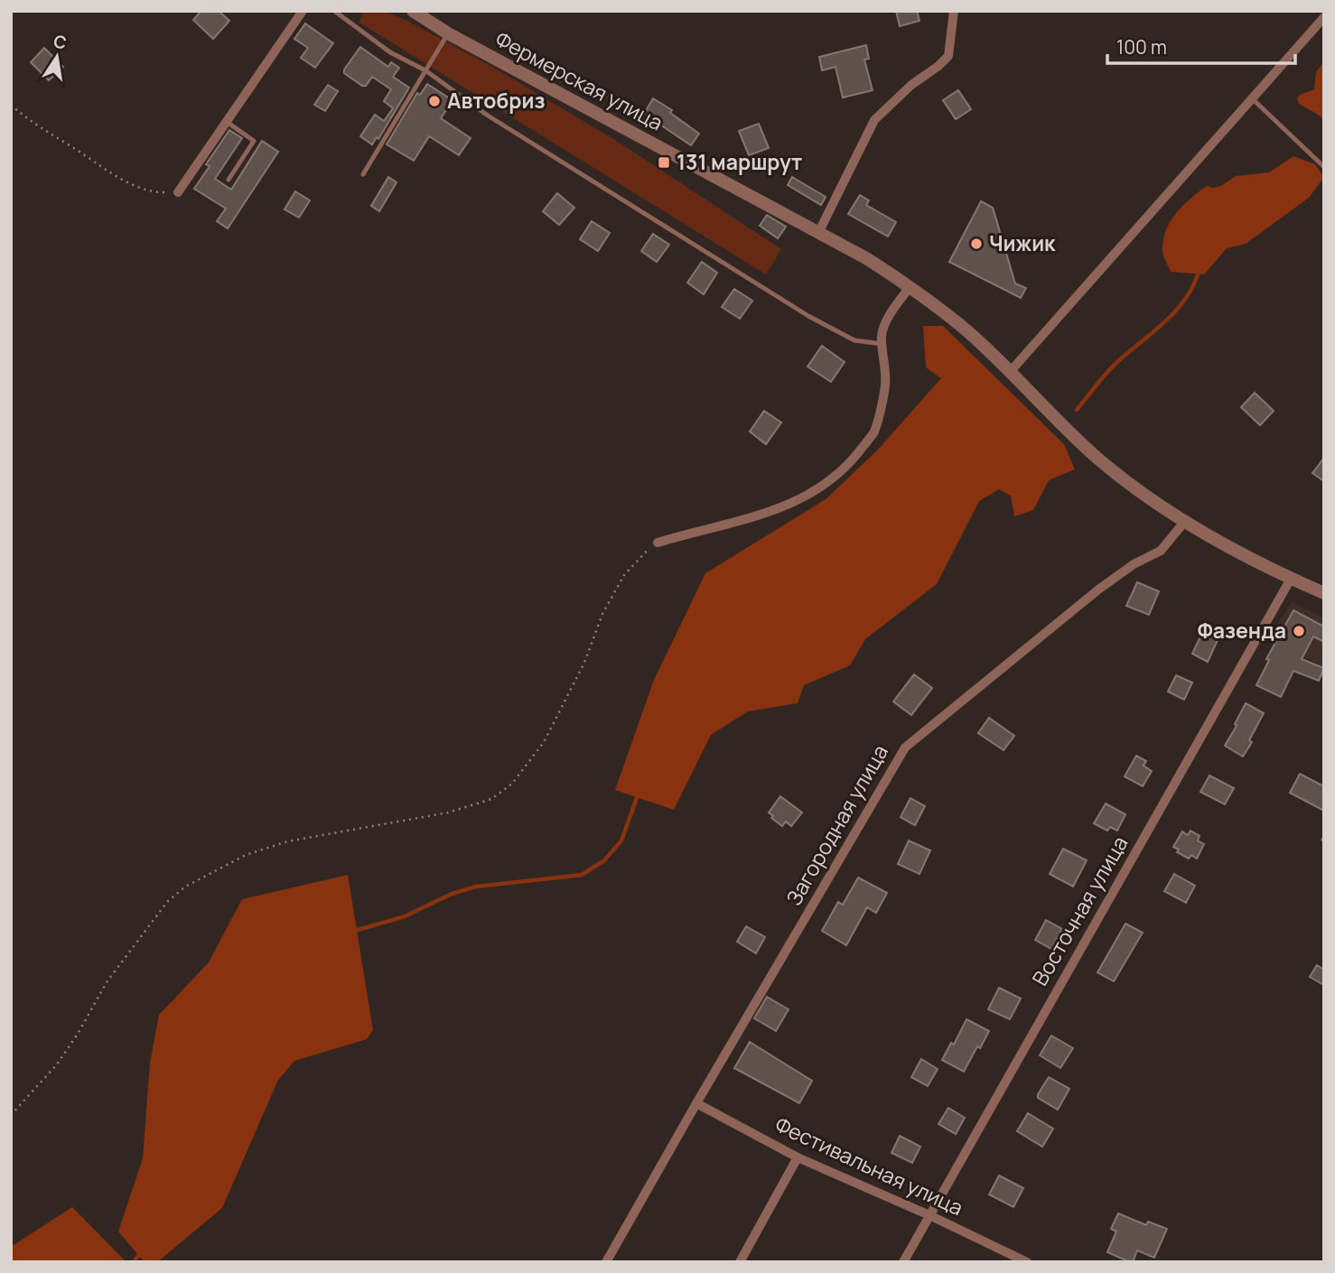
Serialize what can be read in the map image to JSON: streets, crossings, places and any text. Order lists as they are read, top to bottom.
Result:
{
  "streets": {
    "street": [
      "Фермерская улица",
      "Загородная улица",
      "Восточная улица",
      "Фестивальная улица"
    ]
  },
  "crossings": [
    ["Фермерская улица", "Загородная улица"],
    ["Фермерская улица", "Восточная улица"],
    ["Загородная улица", "Фестивальная улица"],
    ["Восточная улица", "Фестивальная улица"]
  ],
  "places": {
    "other": ["Автобриз", "Чижик", "Фазенда"],
    "transit": ["131 маршрут"]
  },
  "scale_bar": "100 m",
  "north": "top"
}
